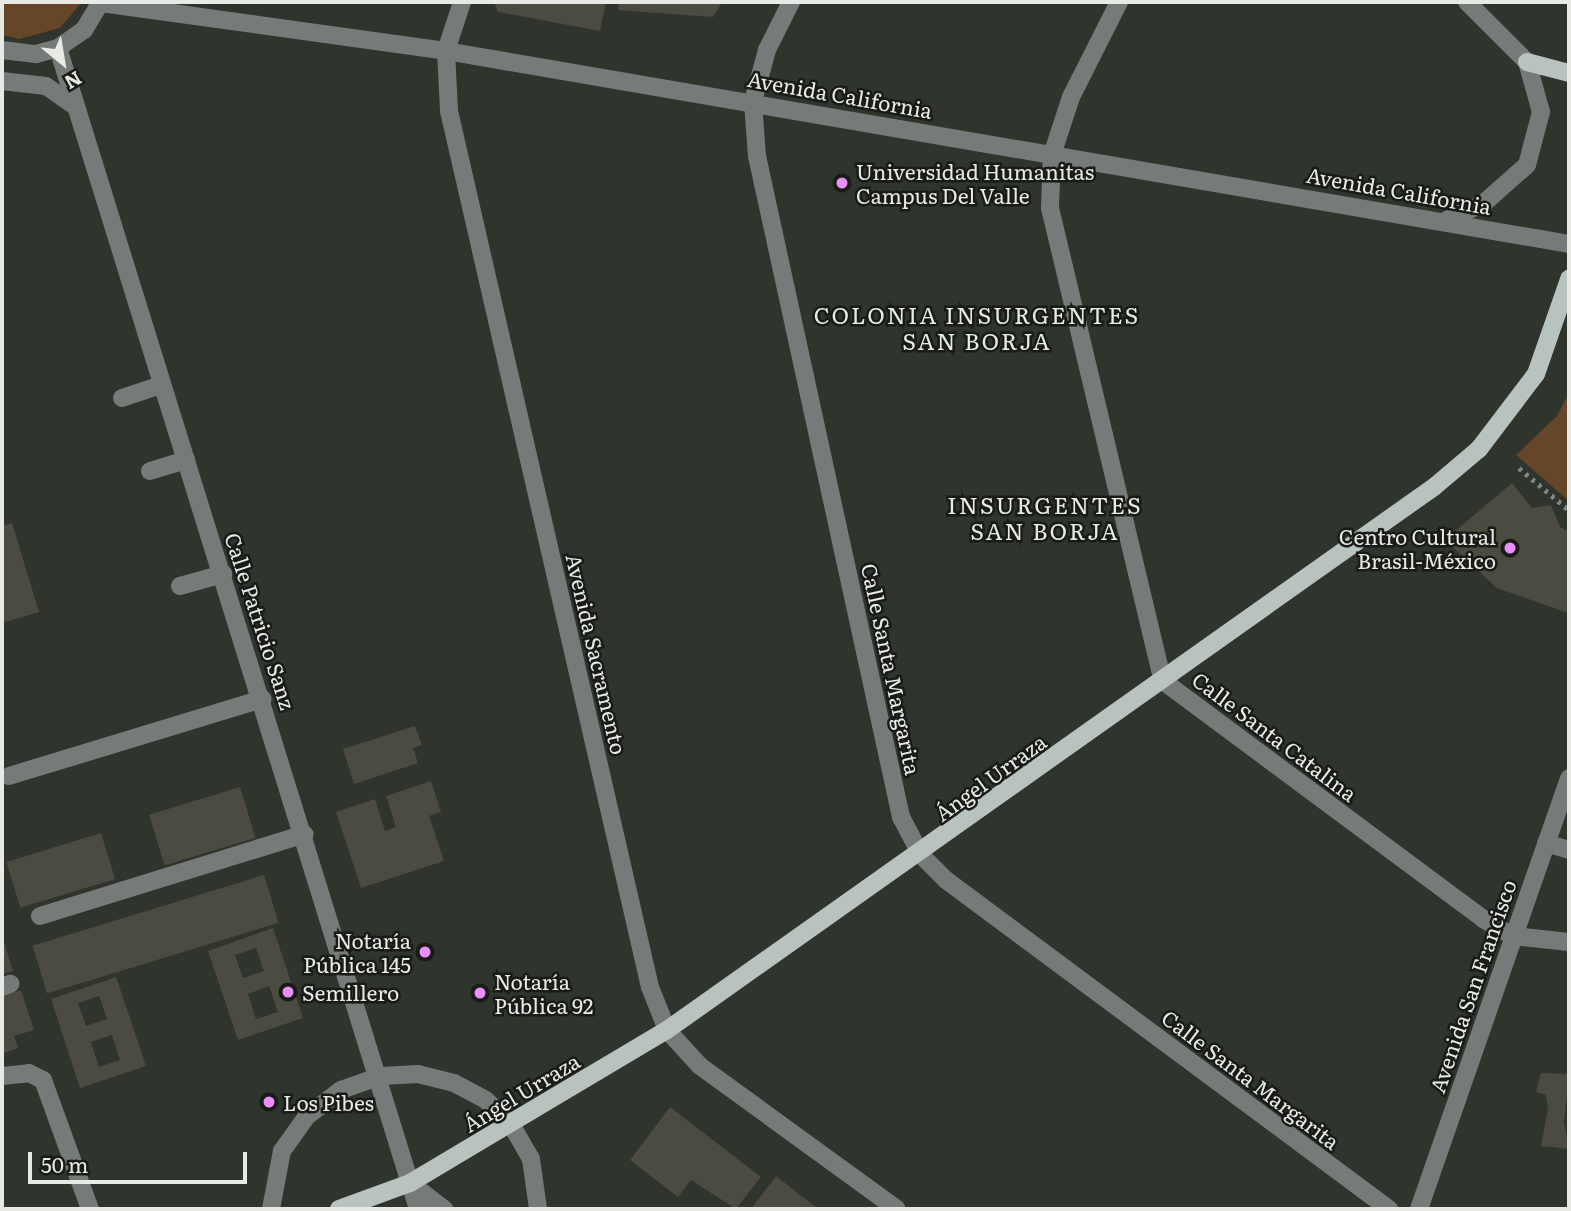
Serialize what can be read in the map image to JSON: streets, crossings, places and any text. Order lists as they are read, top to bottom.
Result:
{
  "streets": {
    "main road": ["Ángel Urraza"],
    "street": [
      "Avenida California",
      "Calle Patricio Sanz",
      "Avenida Sacramento",
      "Calle Santa Margarita",
      "Calle Santa Catalina",
      "Avenida San Francisco"
    ]
  },
  "crossings": [
    ["Avenida California", "Avenida Sacramento"],
    ["Avenida California", "Calle Santa Margarita"],
    ["Avenida California", "Calle Santa Catalina"],
    ["Calle Patricio Sanz", "Ángel Urraza"],
    ["Avenida Sacramento", "Ángel Urraza"],
    ["Calle Santa Margarita", "Ángel Urraza"],
    ["Calle Santa Catalina", "Ángel Urraza"],
    ["Calle Santa Catalina", "Avenida San Francisco"]
  ],
  "districts": ["COLONIA INSURGENTES SAN BORJA", "INSURGENTES SAN BORJA"],
  "places": [
    "Universidad Humanitas Campus Del Valle",
    "Centro Cultural Brasil-México",
    "Notaría Pública 145",
    "Semillero",
    "Notaría Pública 92",
    "Los Pibes"
  ],
  "scale_bar": "50 m",
  "north": "bottom right"
}
